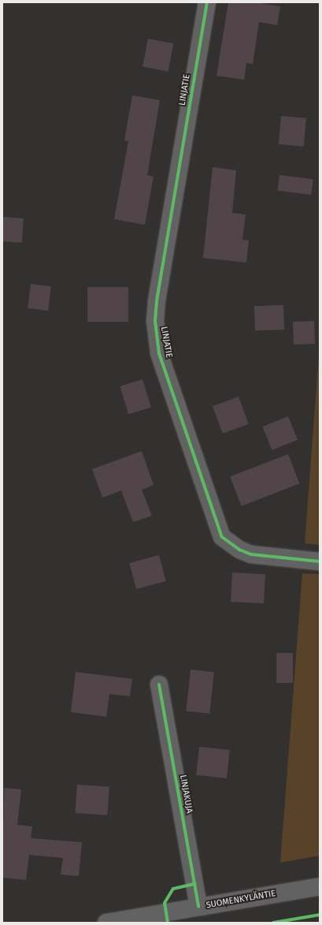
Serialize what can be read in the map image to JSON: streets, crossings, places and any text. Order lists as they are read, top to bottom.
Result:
{
  "streets": {
    "street": ["LINJATIE", "LINJAKUJA", "SUOMENKYLÄNTIE"]
  },
  "crossings": [
    ["LINJAKUJA", "SUOMENKYLÄNTIE"]
  ]
}
